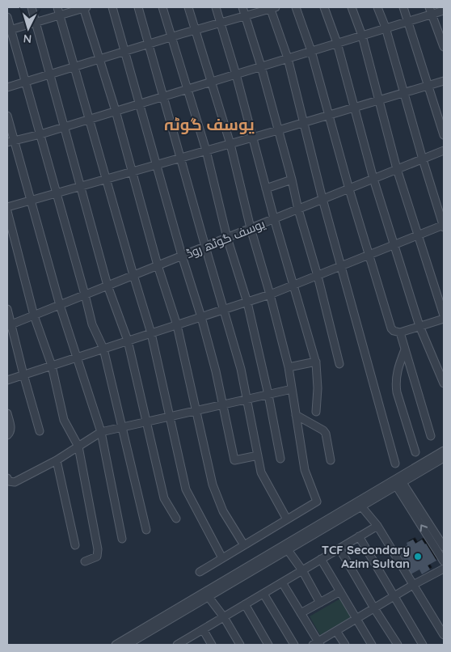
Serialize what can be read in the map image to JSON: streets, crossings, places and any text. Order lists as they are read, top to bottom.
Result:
{
  "streets": {
    "street": ["یوسف گوٹھ روڈ"]
  },
  "districts": ["یوسف گوٹہ"],
  "places": ["TCF Secondary Azim Sultan"],
  "north": "bottom"
}
